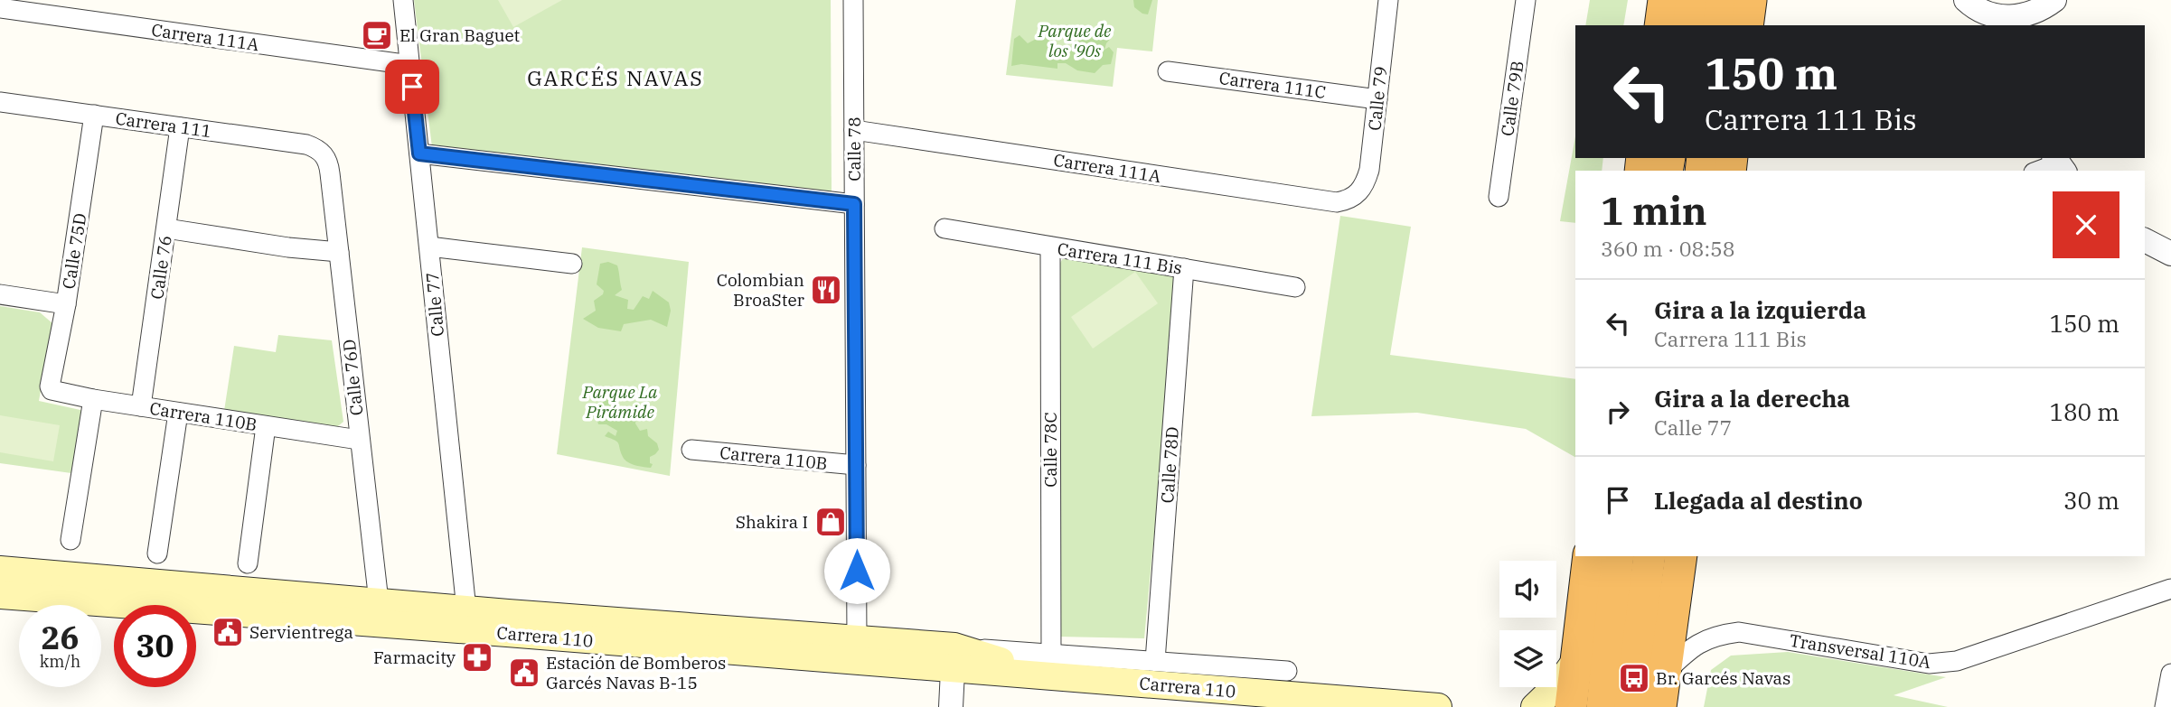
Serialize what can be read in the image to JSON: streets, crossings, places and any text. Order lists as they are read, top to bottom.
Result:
{
  "streets": {
    "main road": ["Carrera 110"],
    "street": [
      "Carrera 111A",
      "Carrera 111C",
      "Calle 79",
      "Calle 79B",
      "Carrera 111",
      "Calle 78",
      "Calle 75D",
      "Carrera 111 Bis",
      "Calle 76",
      "Calle 77",
      "Calle 76D",
      "Carrera 110B",
      "Calle 78C",
      "Calle 78D",
      "Transversal 110A"
    ]
  },
  "crossings": [
    ["Carrera 111A", "Calle 79"],
    ["Carrera 111A", "Calle 78"],
    ["Carrera 111A", "Calle 77"],
    ["Carrera 111C", "Calle 79"],
    ["Carrera 111", "Calle 75D"],
    ["Carrera 111", "Calle 76"],
    ["Carrera 111", "Calle 76D"],
    ["Calle 78", "Carrera 110B"],
    ["Calle 78", "Carrera 110"],
    ["Calle 75D", "Carrera 110B"],
    ["Carrera 111 Bis", "Calle 78C"],
    ["Carrera 111 Bis", "Calle 78D"],
    ["Calle 76", "Carrera 110B"],
    ["Calle 77", "Carrera 110"],
    ["Calle 76D", "Carrera 110B"],
    ["Calle 76D", "Carrera 110"],
    ["Calle 78C", "Carrera 110"],
    ["Calle 78D", "Carrera 110"]
  ],
  "districts": ["GARCÉS NAVAS"],
  "parks": ["Parque de los '90s", "Parque La Pirámide"],
  "places": {
    "cafe": ["El Gran Baguet"],
    "restaurant": ["Colombian BroaSter"],
    "shop": ["Shakira I"],
    "public building": ["Servientrega", "Estación de Bomberos Garcés Navas B-15"],
    "pharmacy": ["Farmacity"],
    "bus stop": ["Br. Garcés Navas"]
  },
  "page": {
    "turn": ["150 m", "Carrera 111 Bis"],
    "heading": ["1 min", "360 m · 08:58"],
    "list": [
      {
        "name": "Gira a la izquierda",
        "note": "Carrera 111 Bis",
        "value": "150 m"
      },
      {
        "name": "Gira a la derecha",
        "note": "Calle 77",
        "value": "180 m"
      },
      {
        "name": "Llegada al destino",
        "value": "30 m"
      }
    ],
    "speed": "26 km/h",
    "limit": "30"
  }
}
